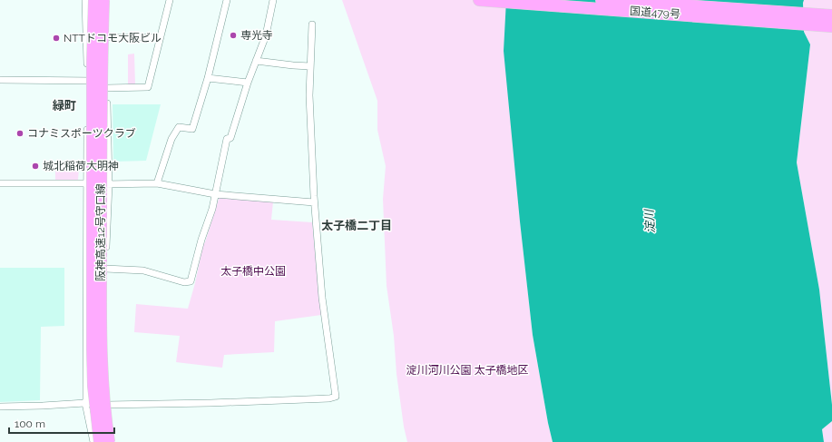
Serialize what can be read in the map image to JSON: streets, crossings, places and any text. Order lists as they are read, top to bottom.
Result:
{
  "streets": {
    "highway": ["国道479号", "阪神高速12号守口線"]
  },
  "districts": ["緑町", "太子橋二丁目"],
  "water": ["淀川"],
  "parks": ["太子橋中公園", "淀川河川公園 太子橋地区"],
  "places": [
    "専光寺",
    "NTTドコモ大阪ビル",
    "コナミスポーツクラブ",
    "城北稲荷大明神"
  ],
  "scale_bar": "100 m"
}
